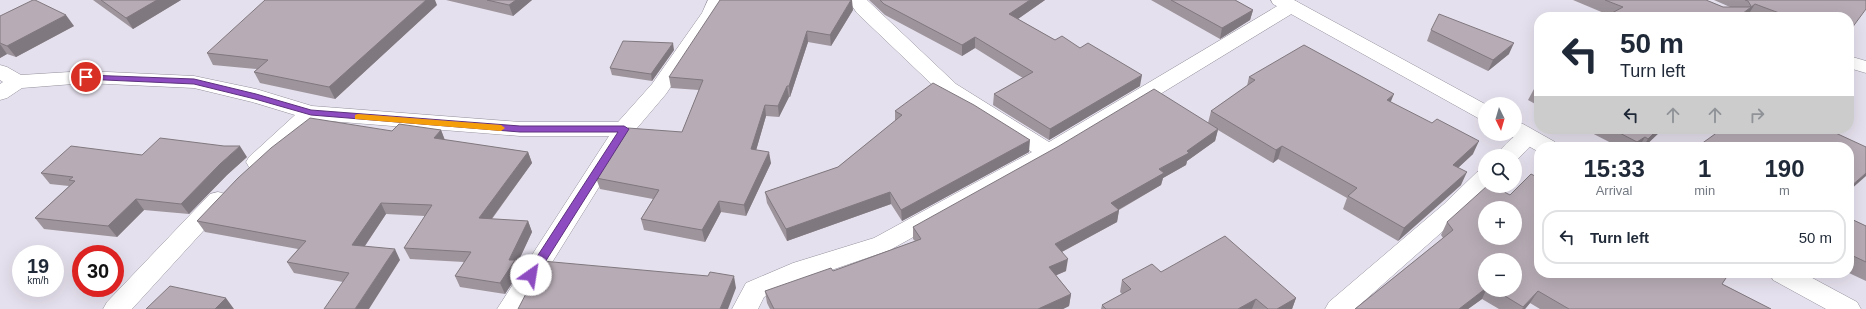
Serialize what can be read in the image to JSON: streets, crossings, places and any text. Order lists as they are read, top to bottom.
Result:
{
  "north": "bottom",
  "page": {
    "turn": ["50 m", "Turn left"],
    "map_buttons": ["+", "−"],
    "eta": [
      "15:33",
      "Arrival",
      "1",
      "min",
      "190",
      "m"
    ],
    "list": [
      {
        "name": "Turn left",
        "value": "50 m"
      }
    ],
    "speed": "19 km/h",
    "limit": "30"
  }
}
